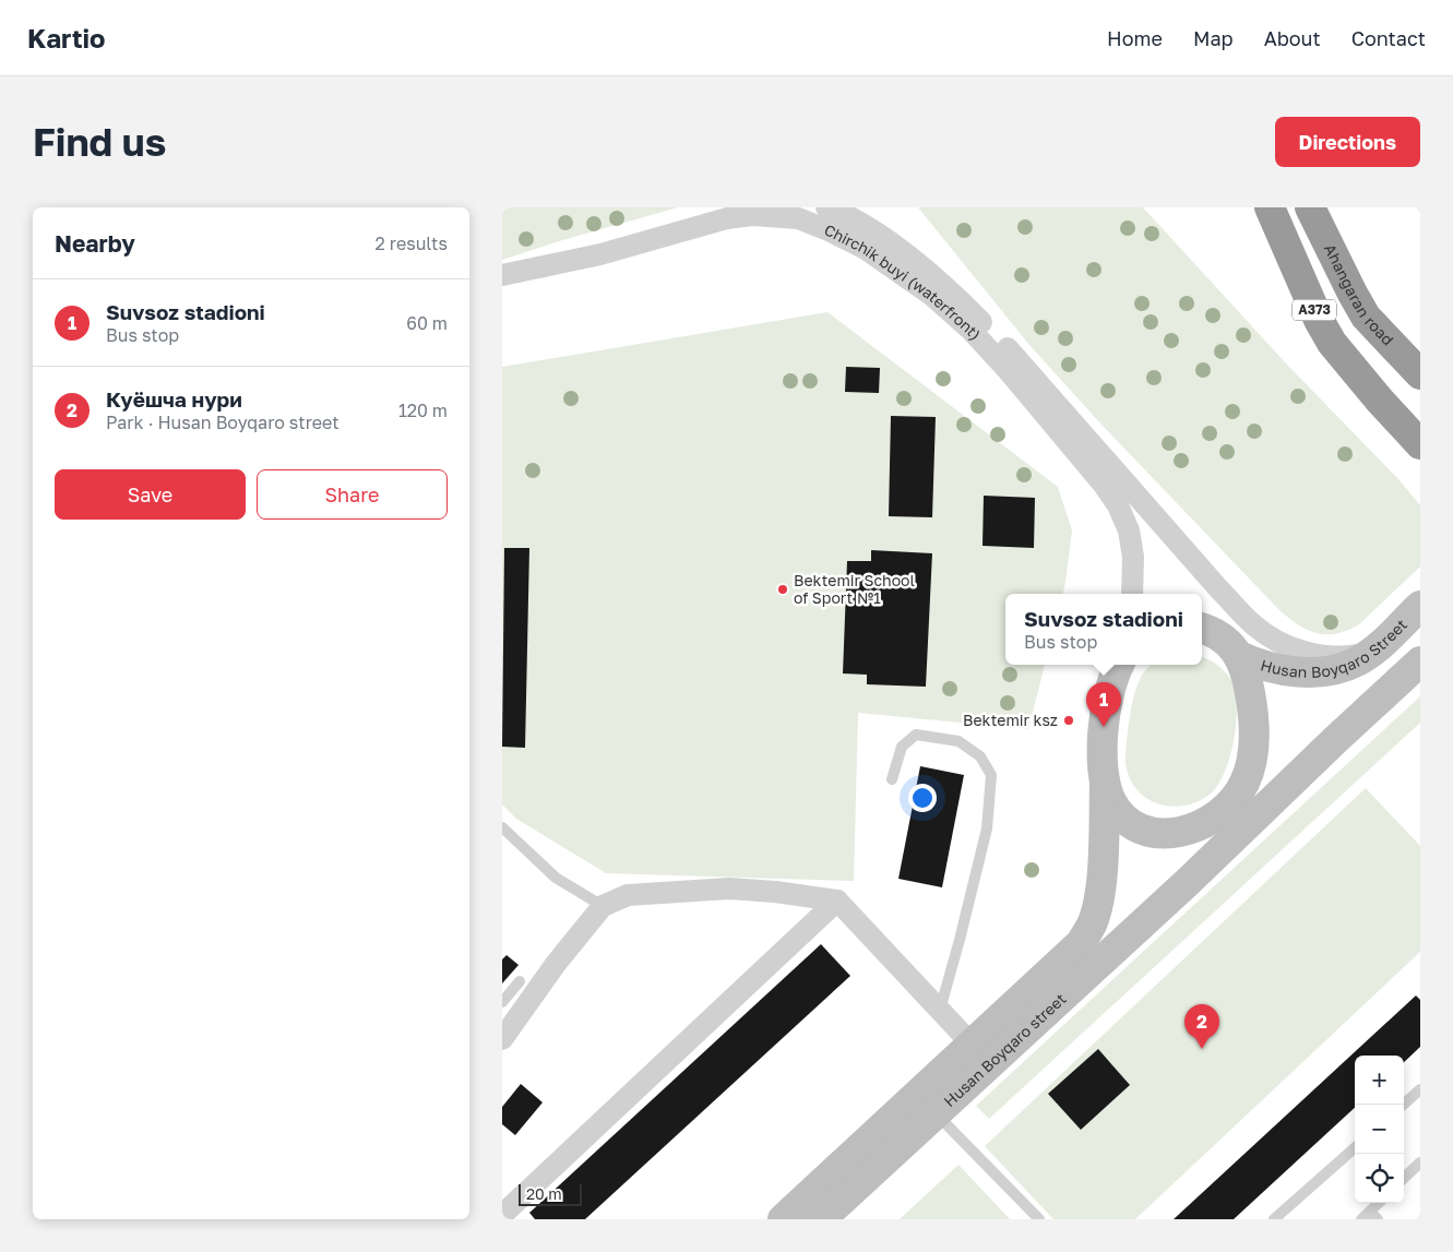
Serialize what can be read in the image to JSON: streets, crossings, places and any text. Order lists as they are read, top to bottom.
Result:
{
  "streets": {
    "highway": ["Ahangaran road", "A373"],
    "main road": ["Husan Boyqaro Street", "Husan Boyqaro street"],
    "street": ["Chirchik buyi (waterfront)"]
  },
  "crossings": [
    ["Chirchik buyi (waterfront)", "Husan Boyqaro Street"],
    ["Husan Boyqaro Street", "Husan Boyqaro street"]
  ],
  "places": ["Bektemir School of Sport №1", "Bektemir ksz"],
  "scale_bar": "20 m",
  "page": {
    "header": "Kartio",
    "nav": [
      "Home",
      "Map",
      "About",
      "Contact"
    ],
    "buttons": [
      "Directions",
      ["Save", "Share"]
    ],
    "title": "Find us",
    "heading": ["Nearby", "2 results"],
    "list": [
      {
        "mark": "1",
        "name": "Suvsoz stadioni",
        "note": "Bus stop",
        "value": "60 m"
      },
      {
        "mark": "2",
        "name": "Куёшча нури",
        "note": "Park · Husan Boyqaro street",
        "value": "120 m"
      }
    ],
    "popup": ["Suvsoz stadioni", "Bus stop"],
    "pins": ["1", "2"],
    "map_buttons": ["+", "−"],
    "scale": "20 m"
  }
}
